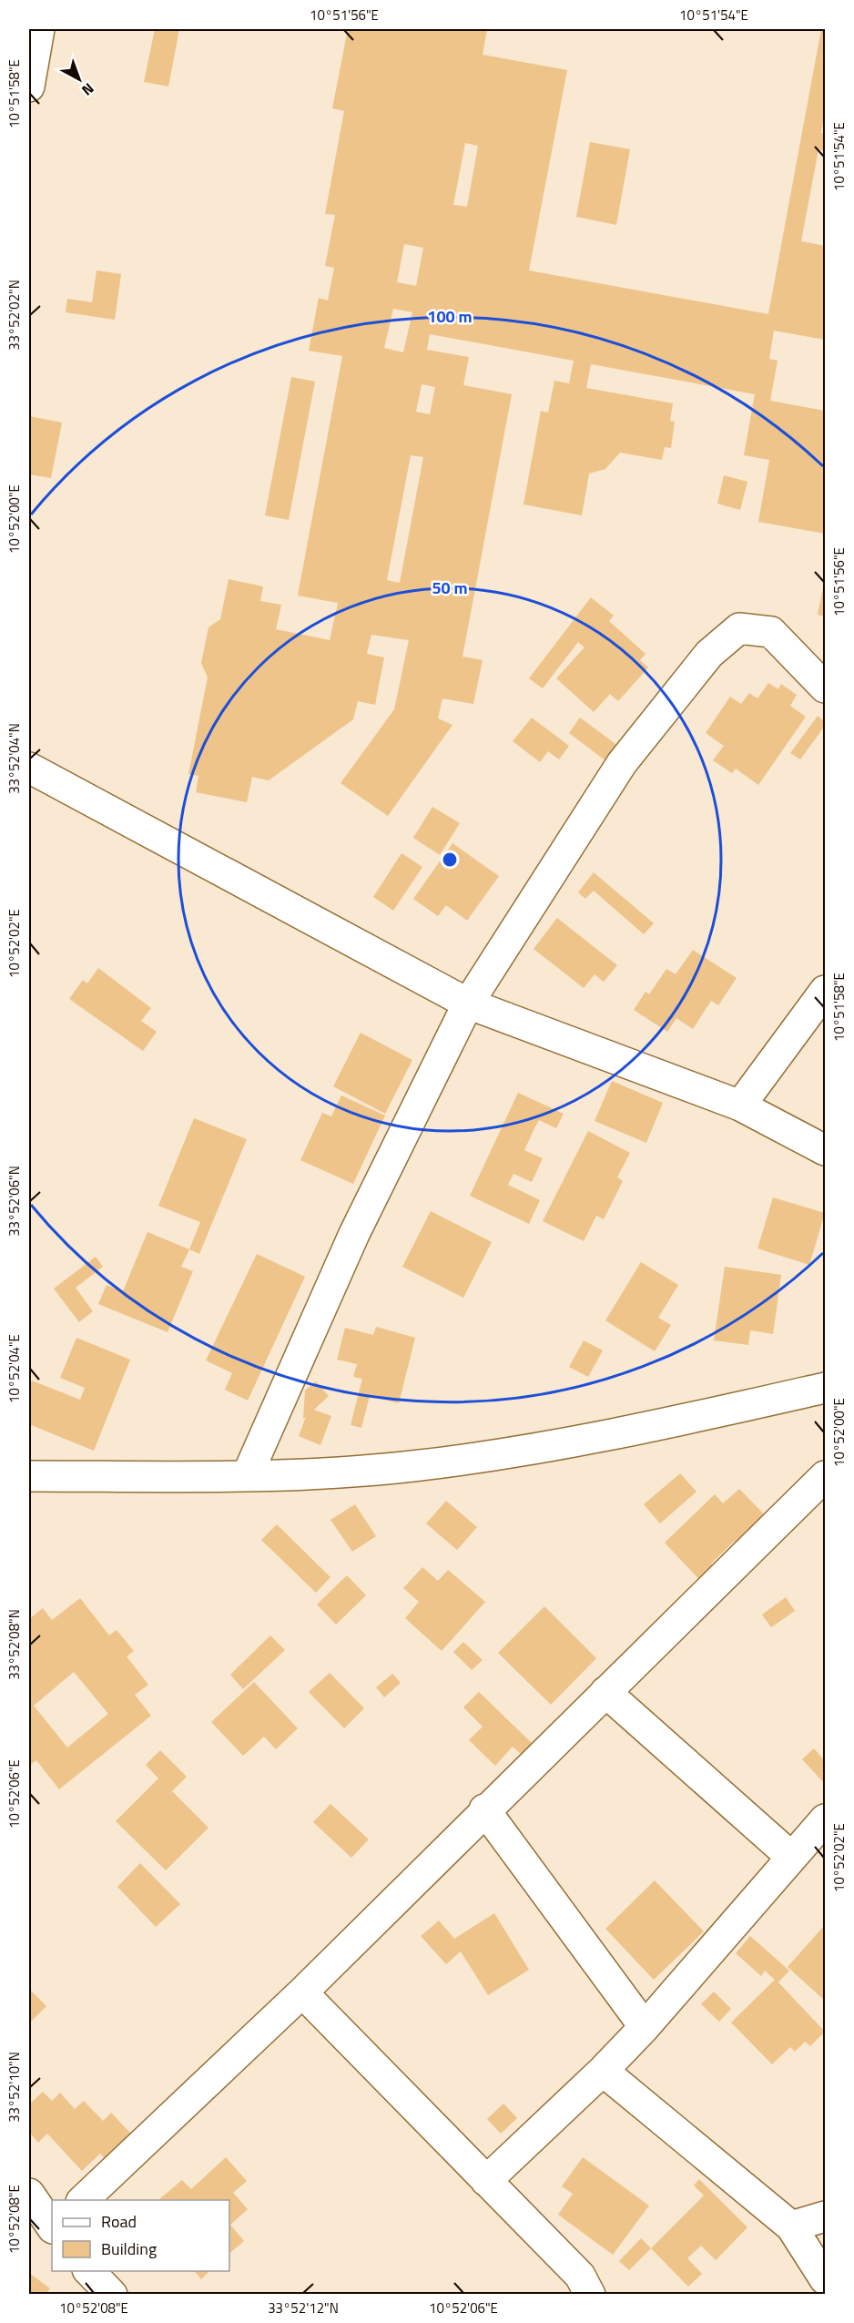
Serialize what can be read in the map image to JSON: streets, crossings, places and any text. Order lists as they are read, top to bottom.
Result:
{
  "legend": ["Road", "Building"],
  "north": "bottom right",
  "coordinates": [
    "10°51'56\"E",
    "10°51'54\"E",
    "10°51'58\"E",
    "33°52'02\"N",
    "10°52'00\"E",
    "33°52'04\"N",
    "10°52'02\"E",
    "33°52'06\"N",
    "10°52'04\"E",
    "33°52'08\"N",
    "10°52'06\"E",
    "33°52'10\"N",
    "10°52'08\"E",
    "33°52'12\"N"
  ],
  "rings": ["100 m", "50 m"]
}
